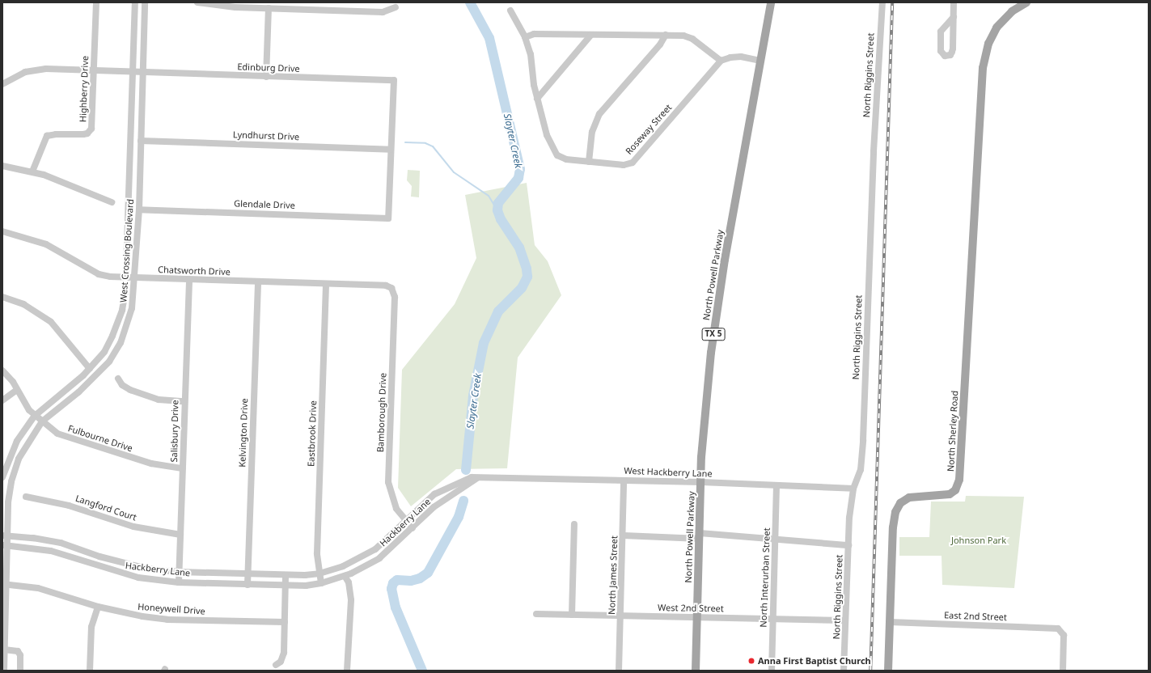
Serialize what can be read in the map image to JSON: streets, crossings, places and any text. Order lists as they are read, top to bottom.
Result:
{
  "streets": {
    "main road": ["North Powell Parkway", "TX 5", "North Sherley Road"],
    "street": [
      "Edinburg Drive",
      "North Riggins Street",
      "Highberry Drive",
      "Roseway Street",
      "Lyndhurst Drive",
      "Glendale Drive",
      "West Crossing Boulevard",
      "Chatsworth Drive",
      "Bamborough Drive",
      "Salisbury Drive",
      "Kelvington Drive",
      "Eastbrook Drive",
      "Fulbourne Drive",
      "West Hackberry Lane",
      "Langford Court",
      "Hackberry Lane",
      "North James Street",
      "North Interurban Street",
      "West 2nd Street",
      "Honeywell Drive",
      "East 2nd Street"
    ]
  },
  "crossings": [
    ["Edinburg Drive", "Highberry Drive"],
    ["Edinburg Drive", "Lyndhurst Drive"],
    ["Edinburg Drive", "Glendale Drive"],
    ["Edinburg Drive", "West Crossing Boulevard"],
    ["North Riggins Street", "West Hackberry Lane"],
    ["North Riggins Street", "West 2nd Street"],
    ["Lyndhurst Drive", "Glendale Drive"],
    ["Lyndhurst Drive", "West Crossing Boulevard"],
    ["Glendale Drive", "West Crossing Boulevard"],
    ["West Crossing Boulevard", "Chatsworth Drive"],
    ["West Crossing Boulevard", "Fulbourne Drive"],
    ["West Crossing Boulevard", "Hackberry Lane"],
    ["West Crossing Boulevard", "Honeywell Drive"],
    ["Chatsworth Drive", "Bamborough Drive"],
    ["Chatsworth Drive", "Salisbury Drive"],
    ["Chatsworth Drive", "Kelvington Drive"],
    ["Chatsworth Drive", "Eastbrook Drive"],
    ["North Powell Parkway", "West Hackberry Lane"],
    ["North Powell Parkway", "West 2nd Street"],
    ["Bamborough Drive", "Hackberry Lane"],
    ["Salisbury Drive", "Fulbourne Drive"],
    ["Salisbury Drive", "Langford Court"],
    ["Salisbury Drive", "Hackberry Lane"],
    ["North Sherley Road", "East 2nd Street"],
    ["Kelvington Drive", "Hackberry Lane"],
    ["Eastbrook Drive", "Hackberry Lane"],
    ["West Hackberry Lane", "Hackberry Lane"],
    ["West Hackberry Lane", "North James Street"],
    ["West Hackberry Lane", "North Interurban Street"],
    ["North James Street", "West 2nd Street"],
    ["North Interurban Street", "West 2nd Street"]
  ],
  "water": ["Slayter Creek"],
  "parks": ["Johnson Park"],
  "places": ["Anna First Baptist Church"]
}
